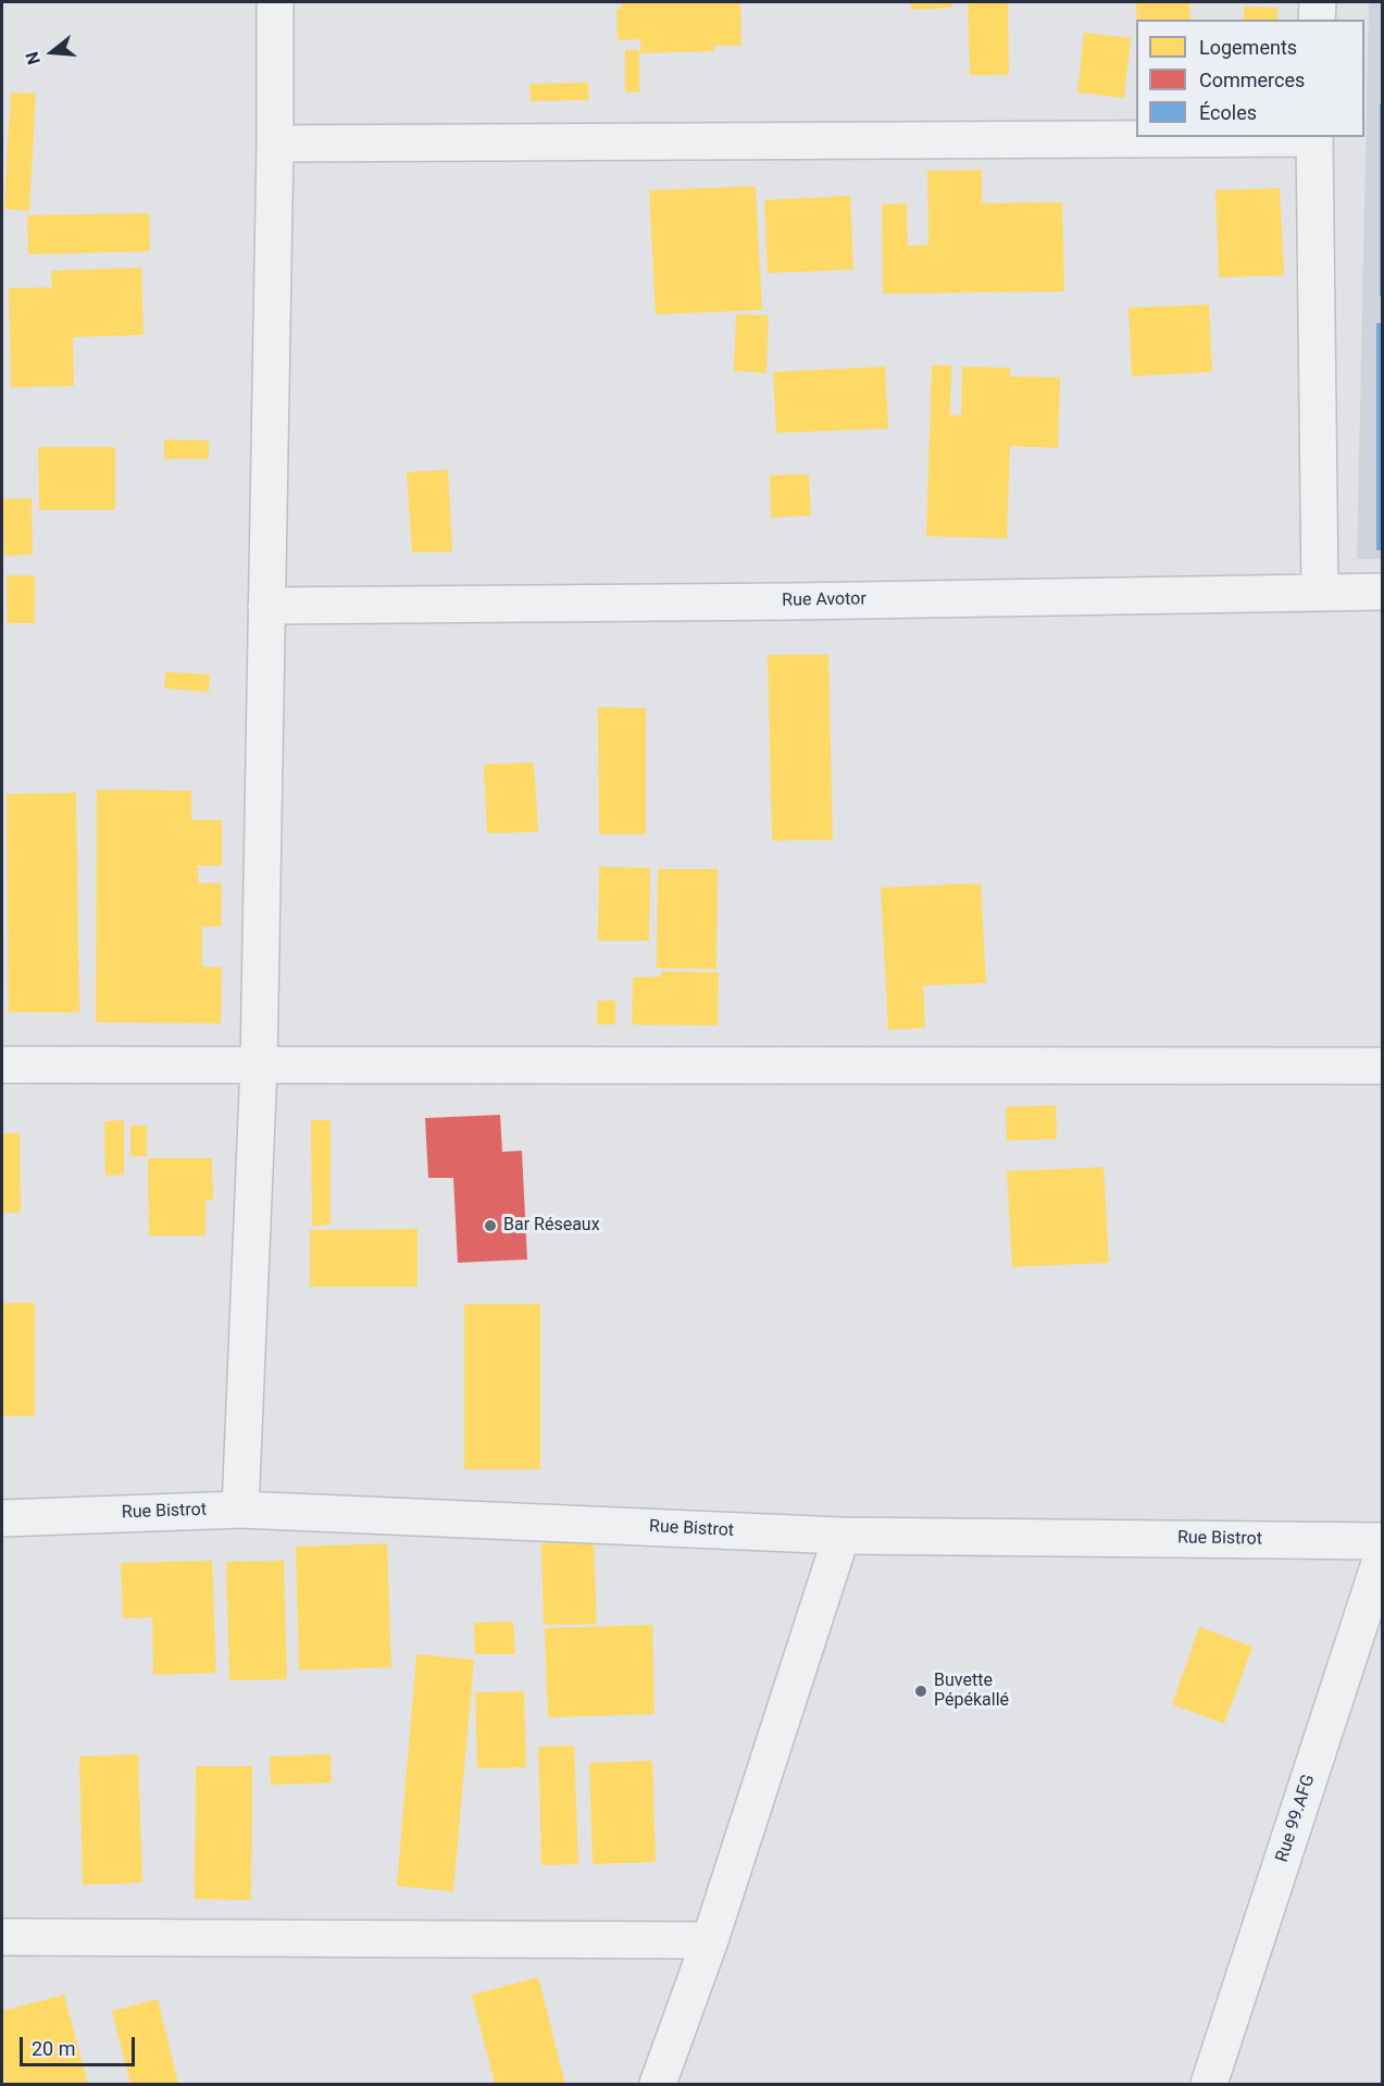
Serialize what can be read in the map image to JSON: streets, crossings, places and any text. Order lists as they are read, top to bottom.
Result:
{
  "streets": {
    "street": ["Rue Avotor", "Rue Bistrot", "Rue 99.AFG"]
  },
  "places": ["Bar Réseaux", "Buvette Pépékallé"],
  "legend": ["Logements", "Commerces", "Écoles"],
  "scale_bar": "20 m",
  "north": "left"
}
